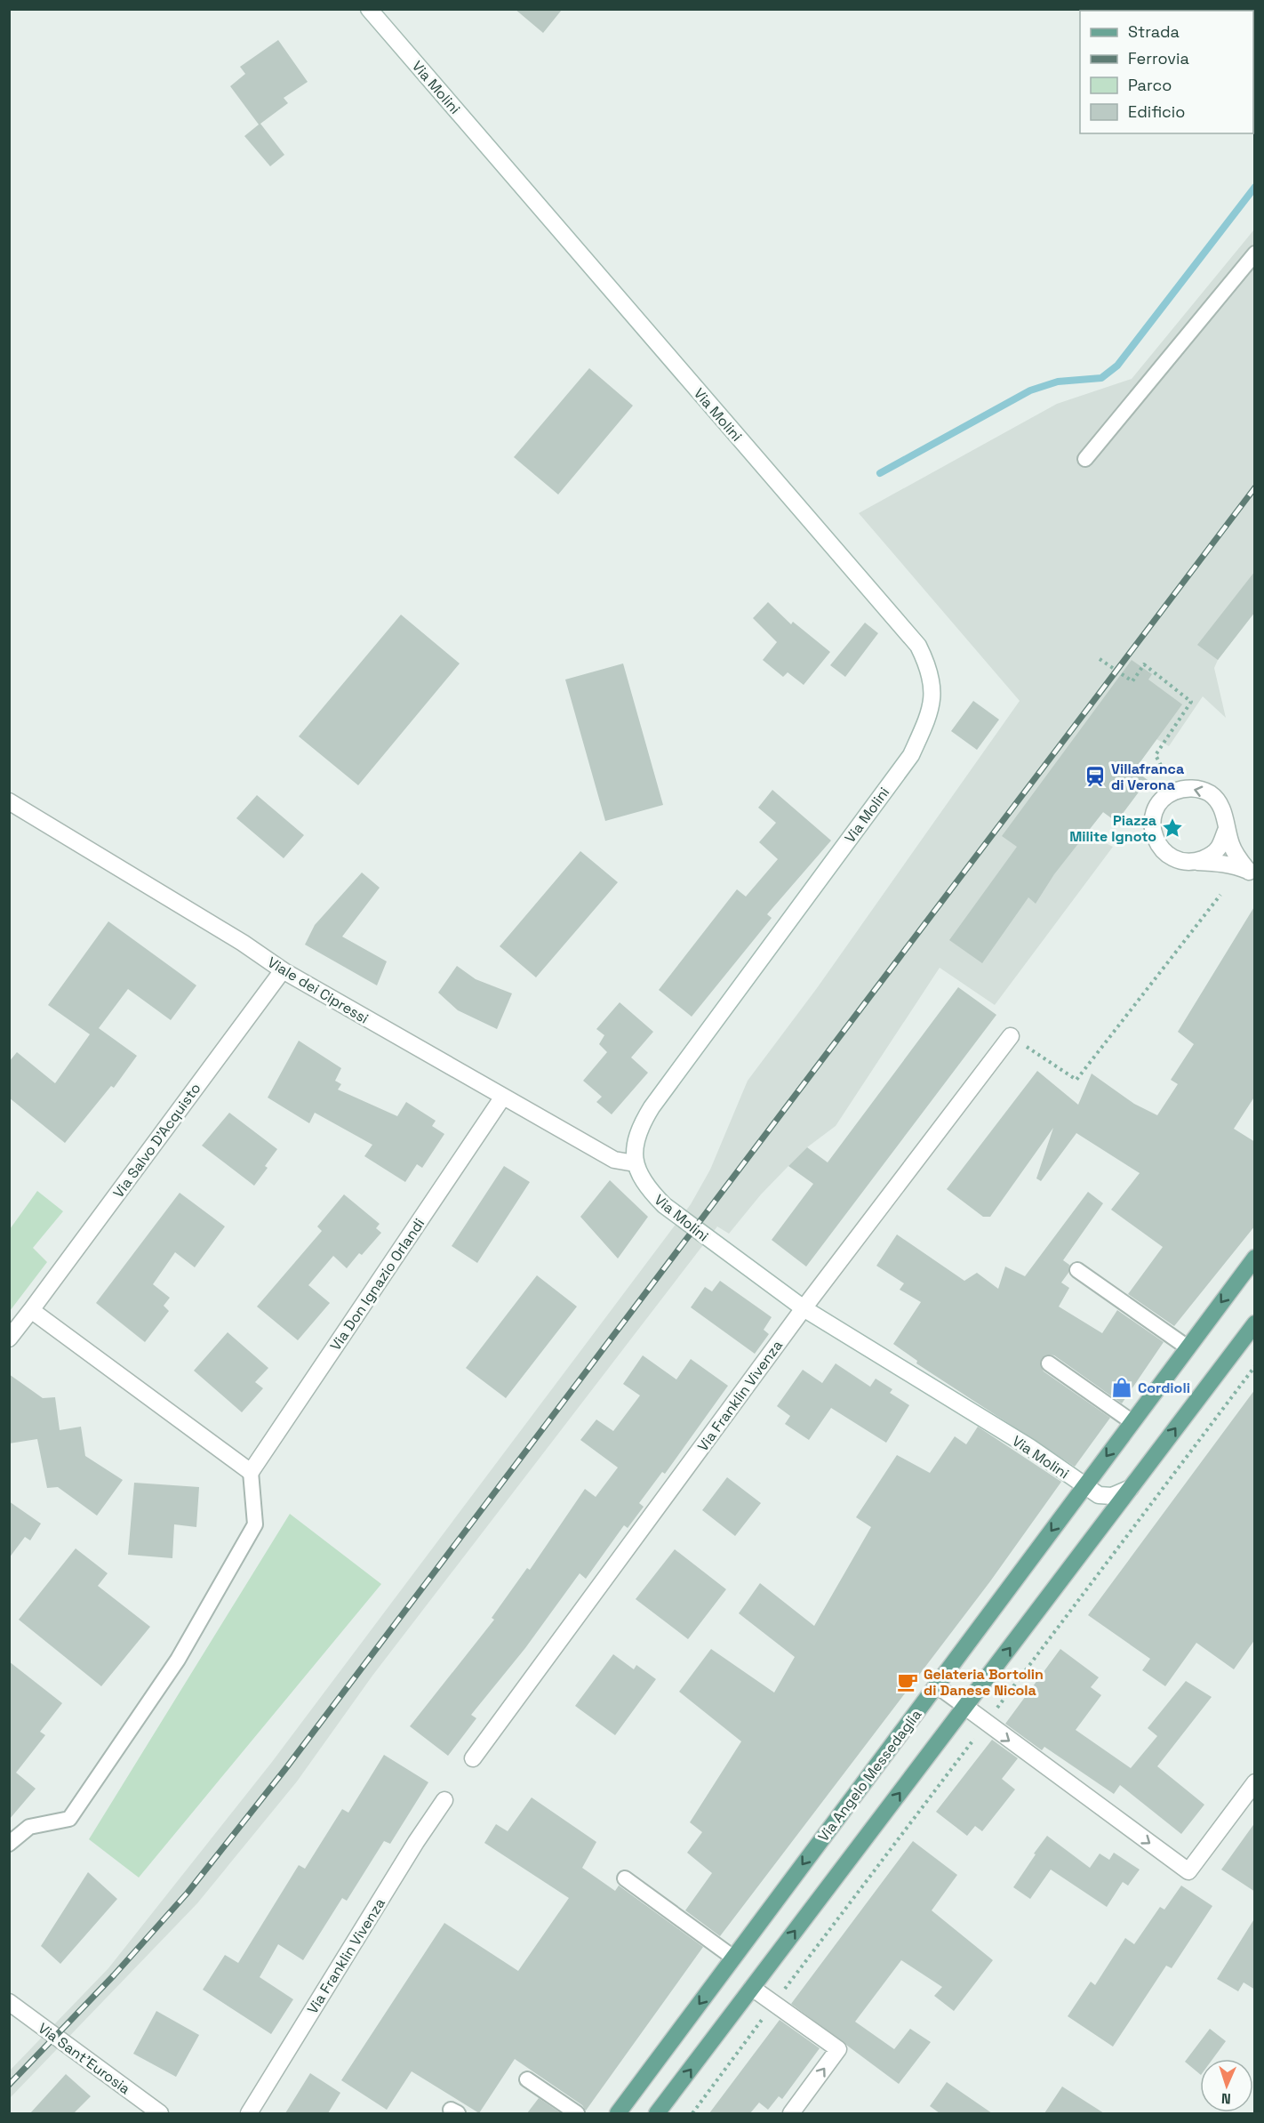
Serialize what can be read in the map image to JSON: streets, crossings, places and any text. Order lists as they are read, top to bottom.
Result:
{
  "streets": {
    "main road": ["Via Angelo Messedaglia"],
    "street": [
      "Via Molini",
      "Viale dei Cipressi",
      "Via Salvo D'Acquisto",
      "Via Don Ignazio Orlandi",
      "Via Franklin Vivenza",
      "Via Sant'Eurosia"
    ]
  },
  "crossings": [
    ["Via Molini", "Viale dei Cipressi"],
    ["Via Molini", "Via Franklin Vivenza"],
    ["Via Molini", "Via Angelo Messedaglia"],
    ["Viale dei Cipressi", "Via Salvo D'Acquisto"],
    ["Viale dei Cipressi", "Via Don Ignazio Orlandi"]
  ],
  "places": {
    "station": ["Villafranca di Verona"],
    "place": ["Piazza Milite Ignoto"],
    "shop": ["Cordioli"],
    "cafe": ["Gelateria Bortolin di Danese Nicola"]
  },
  "legend": [
    "Strada",
    "Ferrovia",
    "Parco",
    "Edificio"
  ],
  "north": "bottom"
}
